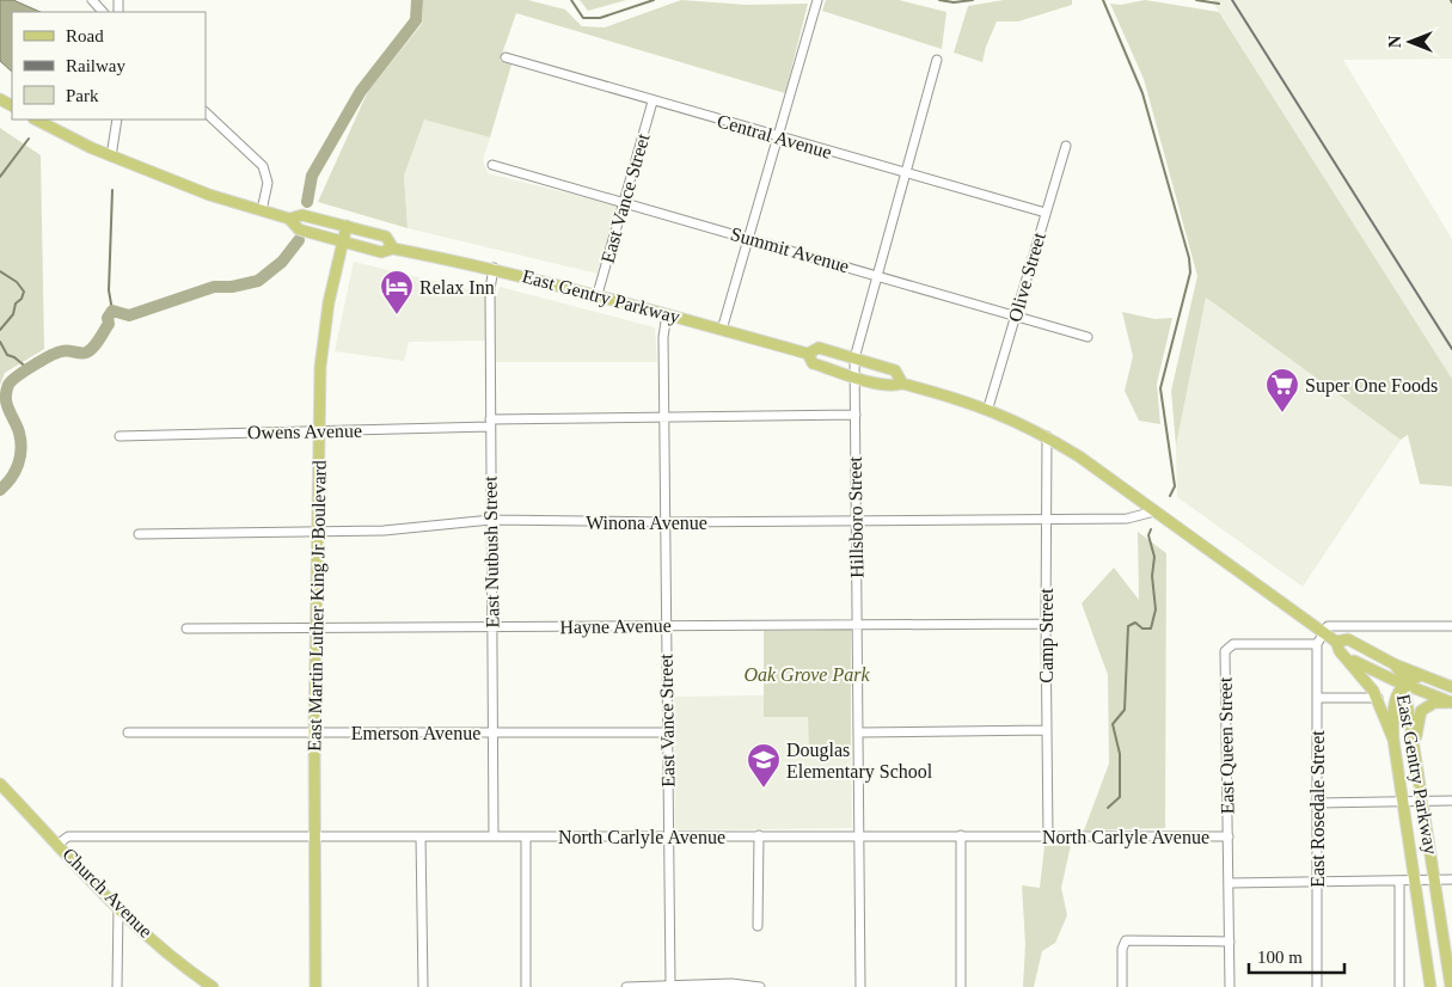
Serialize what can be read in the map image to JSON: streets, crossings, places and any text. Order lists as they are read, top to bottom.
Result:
{
  "streets": {
    "main road": ["East Gentry Parkway", "East Martin Luther King Jr Boulevard", "Church Avenue"],
    "street": [
      "Central Avenue",
      "East Vance Street",
      "Summit Avenue",
      "Olive Street",
      "Owens Avenue",
      "Hillsboro Street",
      "Winona Avenue",
      "East Nutbush Street",
      "Hayne Avenue",
      "Camp Street",
      "Emerson Avenue",
      "East Queen Street",
      "East Rosedale Street",
      "North Carlyle Avenue"
    ]
  },
  "crossings": [
    ["Central Avenue", "East Vance Street"],
    ["Central Avenue", "Olive Street"],
    ["Central Avenue", "Hillsboro Street"],
    ["East Vance Street", "Summit Avenue"],
    ["East Vance Street", "East Gentry Parkway"],
    ["East Vance Street", "Owens Avenue"],
    ["East Vance Street", "Winona Avenue"],
    ["East Vance Street", "Hayne Avenue"],
    ["East Vance Street", "Emerson Avenue"],
    ["East Vance Street", "North Carlyle Avenue"],
    ["Summit Avenue", "Olive Street"],
    ["Summit Avenue", "Hillsboro Street"],
    ["Olive Street", "East Gentry Parkway"],
    ["East Gentry Parkway", "Hillsboro Street"],
    ["East Gentry Parkway", "Winona Avenue"],
    ["East Gentry Parkway", "East Nutbush Street"],
    ["East Gentry Parkway", "East Martin Luther King Jr Boulevard"],
    ["East Gentry Parkway", "Camp Street"],
    ["Owens Avenue", "Hillsboro Street"],
    ["Owens Avenue", "East Nutbush Street"],
    ["Owens Avenue", "East Martin Luther King Jr Boulevard"],
    ["Hillsboro Street", "Winona Avenue"],
    ["Hillsboro Street", "Hayne Avenue"],
    ["Hillsboro Street", "North Carlyle Avenue"],
    ["Winona Avenue", "East Nutbush Street"],
    ["Winona Avenue", "East Martin Luther King Jr Boulevard"],
    ["Winona Avenue", "Camp Street"],
    ["East Nutbush Street", "Hayne Avenue"],
    ["East Nutbush Street", "Emerson Avenue"],
    ["East Nutbush Street", "North Carlyle Avenue"],
    ["East Martin Luther King Jr Boulevard", "Hayne Avenue"],
    ["East Martin Luther King Jr Boulevard", "Emerson Avenue"],
    ["East Martin Luther King Jr Boulevard", "North Carlyle Avenue"],
    ["Hayne Avenue", "Camp Street"],
    ["Camp Street", "North Carlyle Avenue"],
    ["East Queen Street", "East Rosedale Street"],
    ["East Queen Street", "North Carlyle Avenue"],
    ["North Carlyle Avenue", "Church Avenue"]
  ],
  "parks": ["Oak Grove Park"],
  "places": {
    "hotel": ["Relax Inn"],
    "supermarket": ["Super One Foods"],
    "school or university": ["Douglas Elementary School"]
  },
  "legend": ["Road", "Railway", "Park"],
  "scale_bar": "100 m",
  "north": "left"
}
